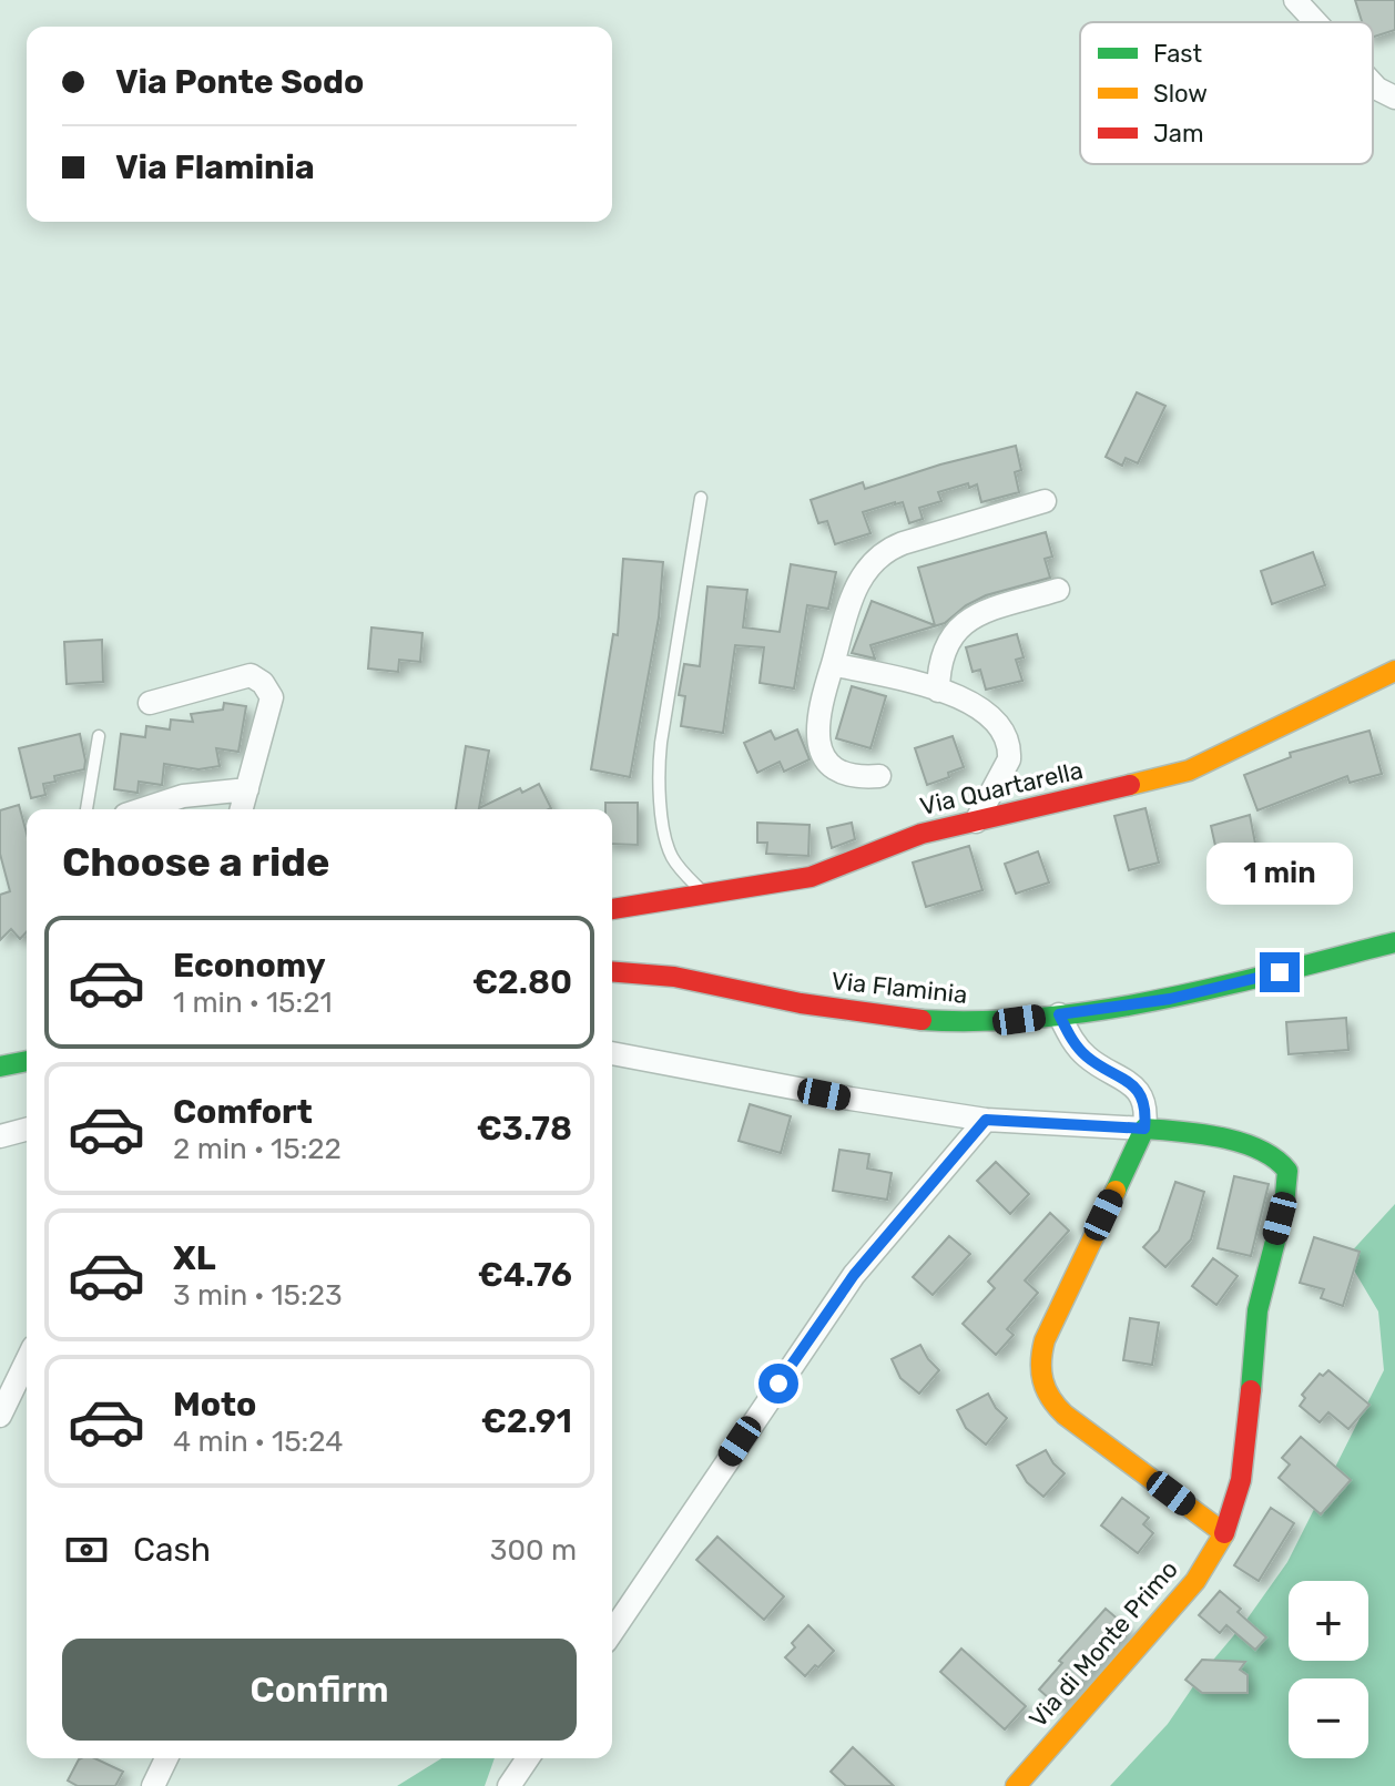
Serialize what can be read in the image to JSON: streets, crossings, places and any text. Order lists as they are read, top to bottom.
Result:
{
  "streets": {
    "street": ["Via Quartarella", "Via Flaminia", "Via di Monte Primo"]
  },
  "legend": ["Fast", "Slow", "Jam"],
  "page": {
    "banner": ["Via Ponte Sodo", "Via Flaminia"],
    "heading": "Choose a ride",
    "bubble": "1 min",
    "list": [
      {
        "name": "Economy",
        "note": "1 min · 15:21",
        "value": "€2.80"
      },
      {
        "name": "Comfort",
        "note": "2 min · 15:22",
        "value": "€3.78"
      },
      {
        "name": "XL",
        "note": "3 min · 15:23",
        "value": "€4.76"
      },
      {
        "name": "Moto",
        "note": "4 min · 15:24",
        "value": "€2.91"
      }
    ],
    "pay": ["Cash", "300 m"],
    "map_buttons": ["+", "−"],
    "buttons": "Confirm"
  }
}
